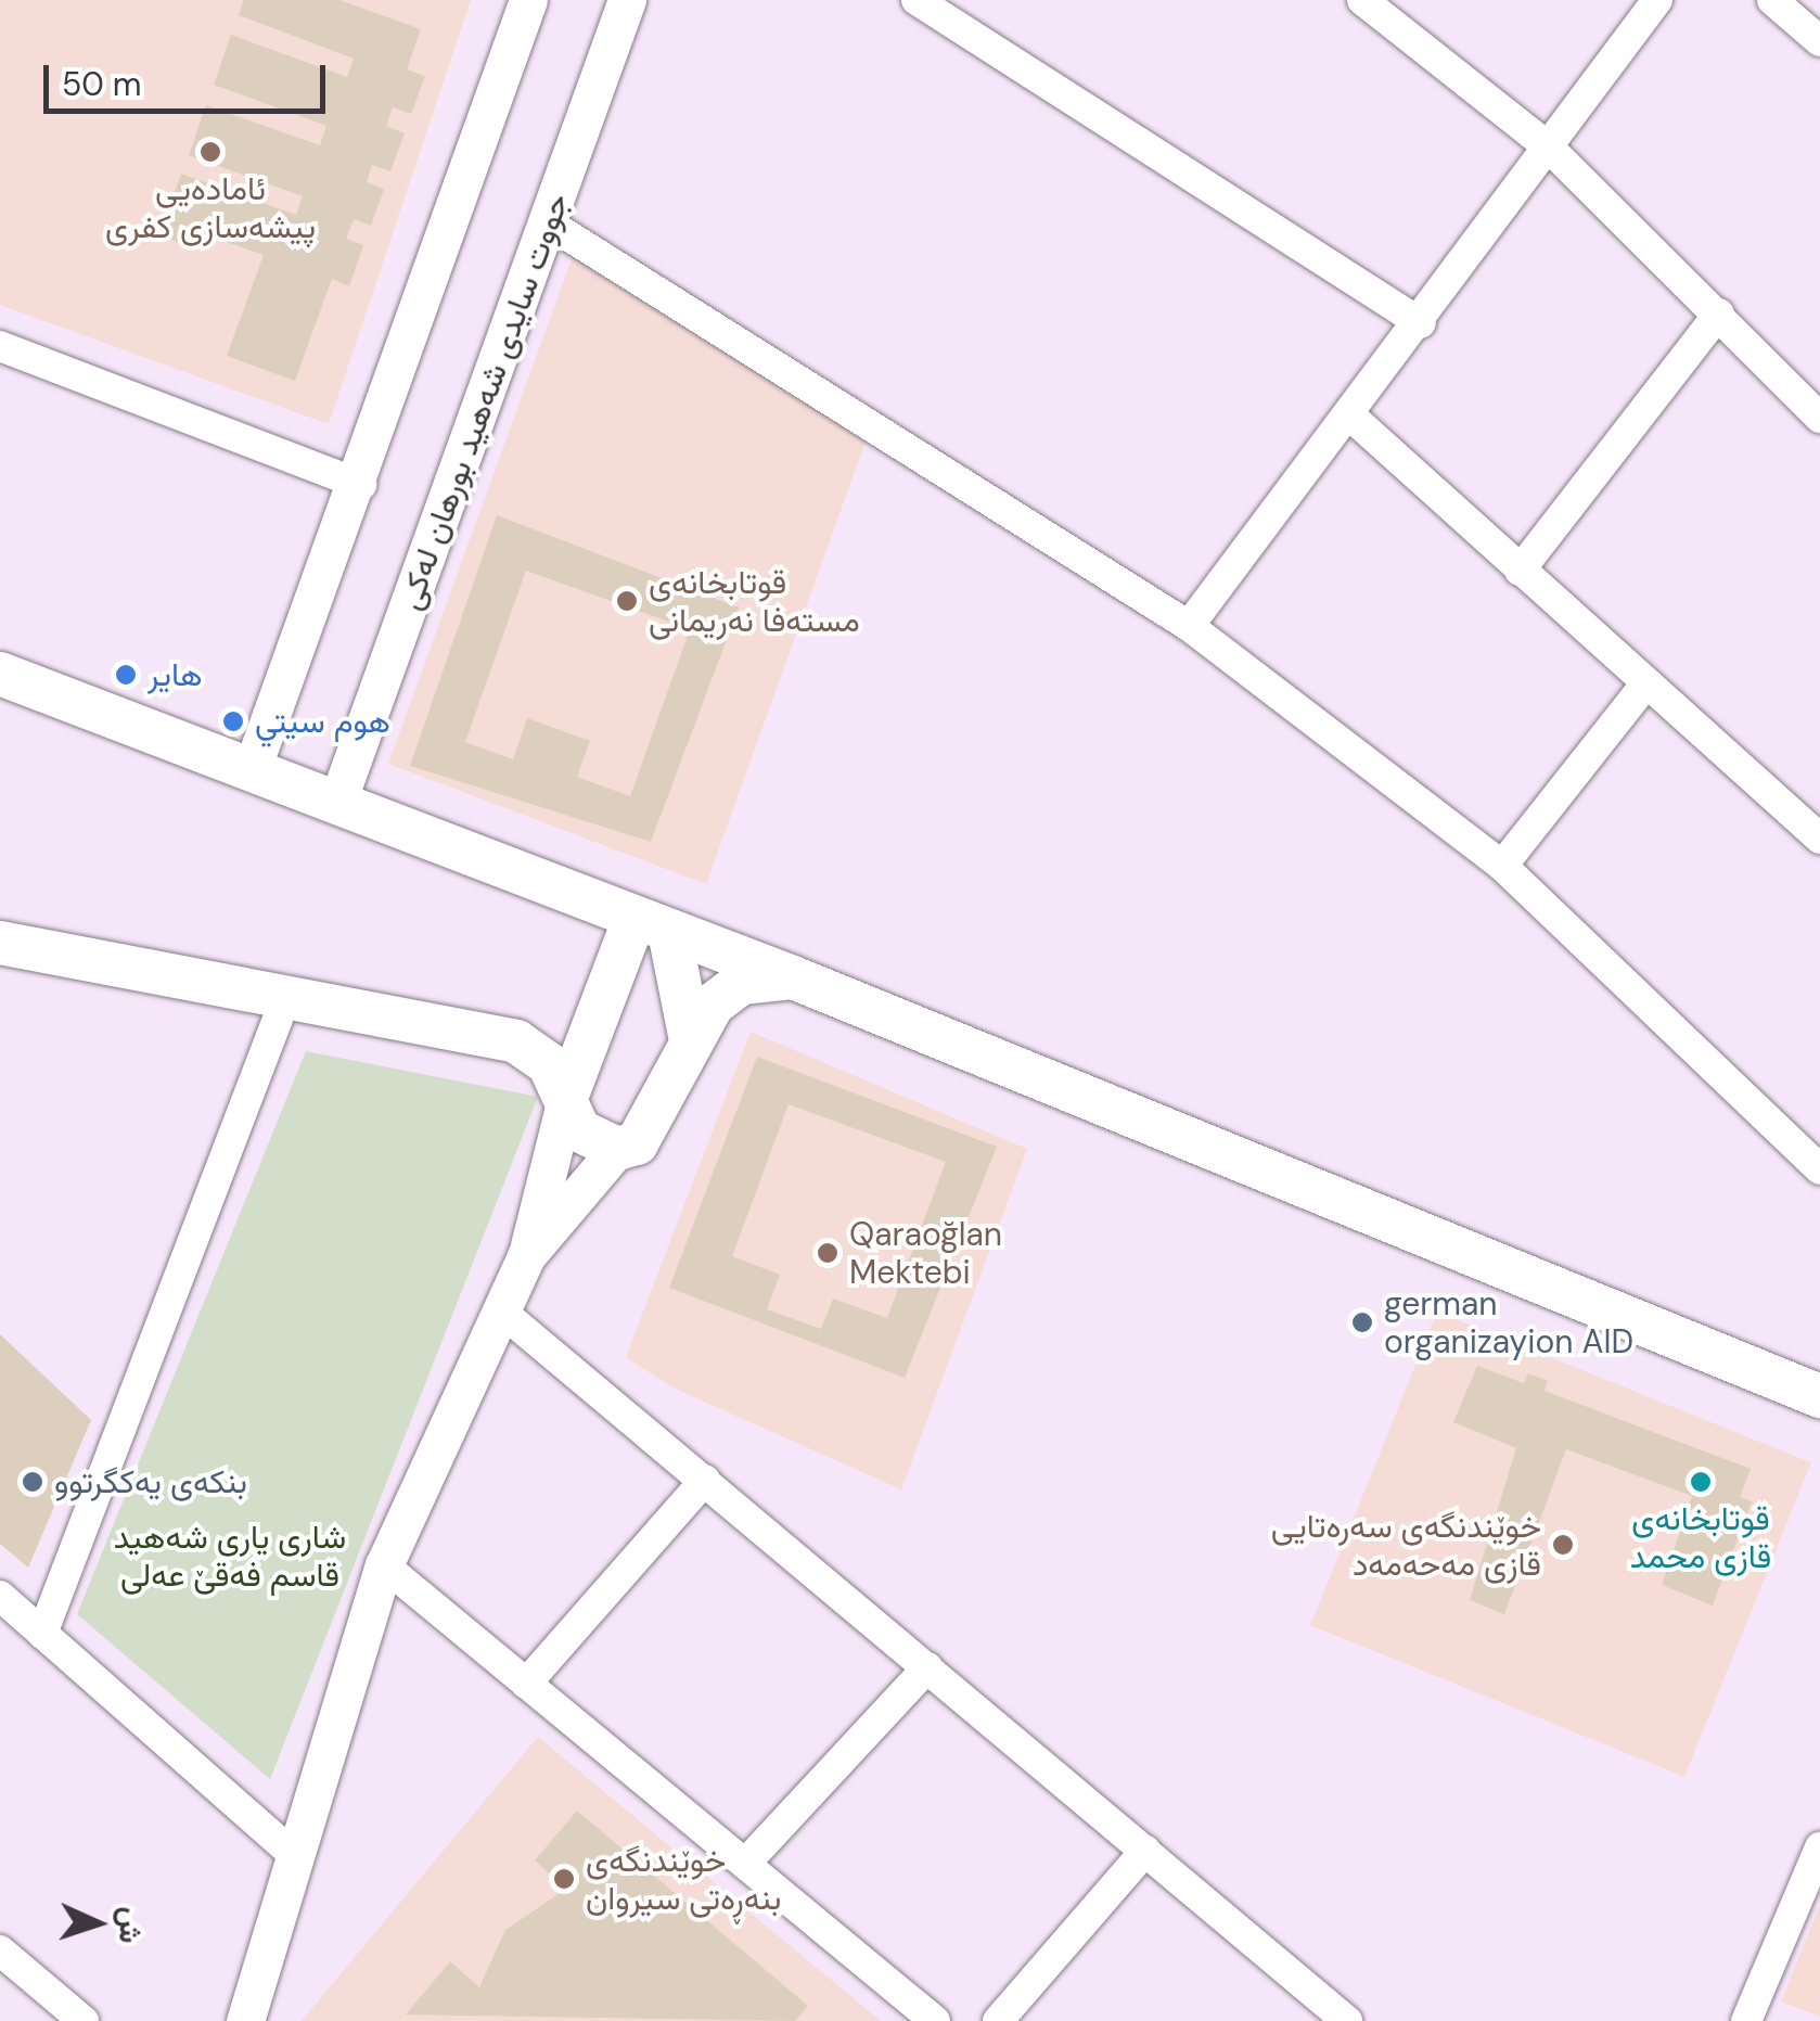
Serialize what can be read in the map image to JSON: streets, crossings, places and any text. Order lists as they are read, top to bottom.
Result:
{
  "streets": {
    "street": ["جووت سایدی شەهید بورهان لەکی"]
  },
  "parks": ["شاری یاری شەهید قاسم فەقێ عەلی"],
  "places": [
    "ئامادەیی پیشەسازی کفری",
    "قوتابخانەی مستەفا نەریمانی",
    "هاير",
    "هوم سيتي",
    "Qaraoğlan Mektebi",
    "german organizayion AID",
    "بنکەی یەکگرتوو",
    "قوتابخانەی قازی محمد",
    "خوێندنگەی سەرەتایی قازی مەحەمەد",
    "خوێندنگەی بنەڕەتی سیروان"
  ],
  "scale_bar": "50 m",
  "north": "right"
}
